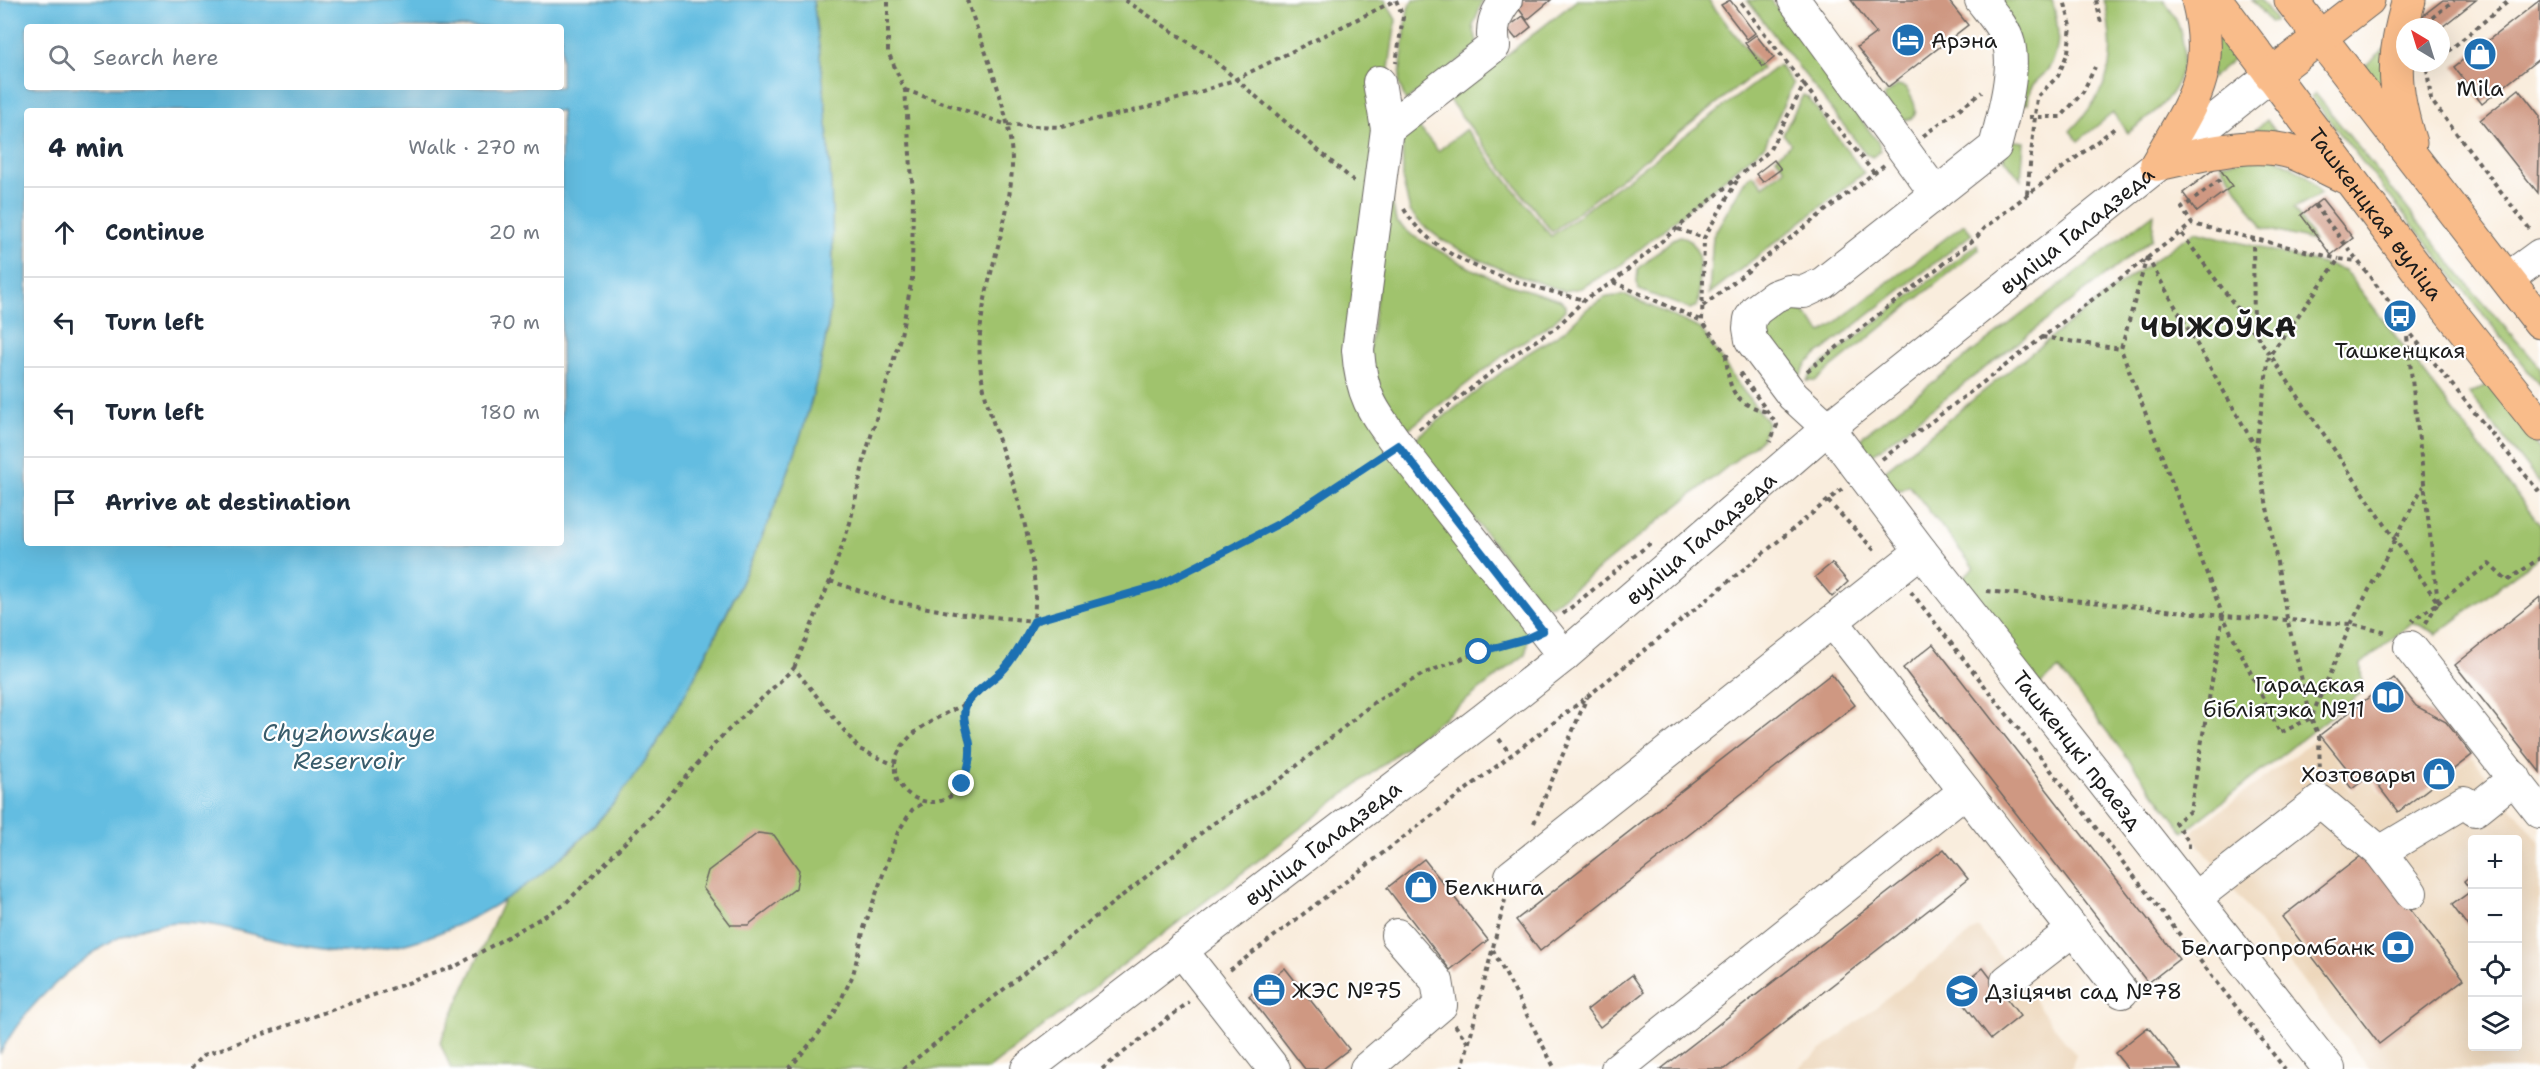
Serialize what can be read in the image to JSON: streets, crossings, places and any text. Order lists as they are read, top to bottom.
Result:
{
  "streets": {
    "main road": ["Ташкенцкая вуліца", "вуліца Галадзеда"],
    "street": ["Ташкенцкі праезд"]
  },
  "crossings": [
    ["Ташкенцкая вуліца", "вуліца Галадзеда"],
    ["вуліца Галадзеда", "Ташкенцкі праезд"]
  ],
  "districts": ["ЧЫЖОЎКА"],
  "water": ["Chyzhowskaye Reservoir"],
  "places": {
    "hotel": ["Арэна"],
    "shop": ["Mila", "Хозтовары", "Белкнига"],
    "bus stop": ["Ташкенцкая"],
    "library": ["Гарадская бібліятэка №11"],
    "bank": ["Белагропромбанк"],
    "office": ["ЖЭС №75"],
    "school or university": ["Дзіцячы сад №78"]
  },
  "north": "top left",
  "page": {
    "search": "Search here",
    "heading": ["4 min", "Walk · 270 m"],
    "list": [
      ["Continue", "20 m"],
      ["Turn left", "70 m"],
      ["Turn left", "180 m"],
      "Arrive at destination"
    ],
    "map_buttons": ["+", "−"]
  }
}
